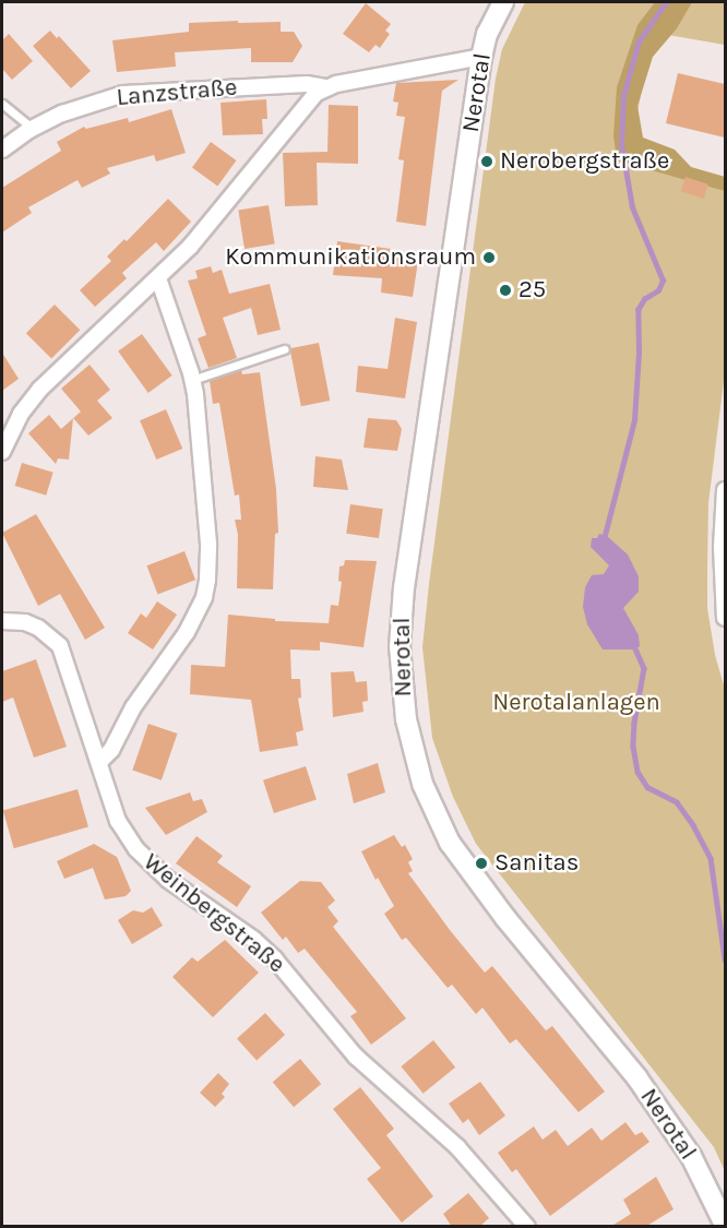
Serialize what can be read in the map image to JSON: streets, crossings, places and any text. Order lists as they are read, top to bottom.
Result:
{
  "streets": {
    "street": ["Lanzstraße", "Nerotal", "Weinbergstraße"]
  },
  "parks": ["Nerotalanlagen"],
  "places": [
    "Nerobergstraße",
    "Kommunikationsraum",
    "25",
    "Sanitas"
  ]
}
